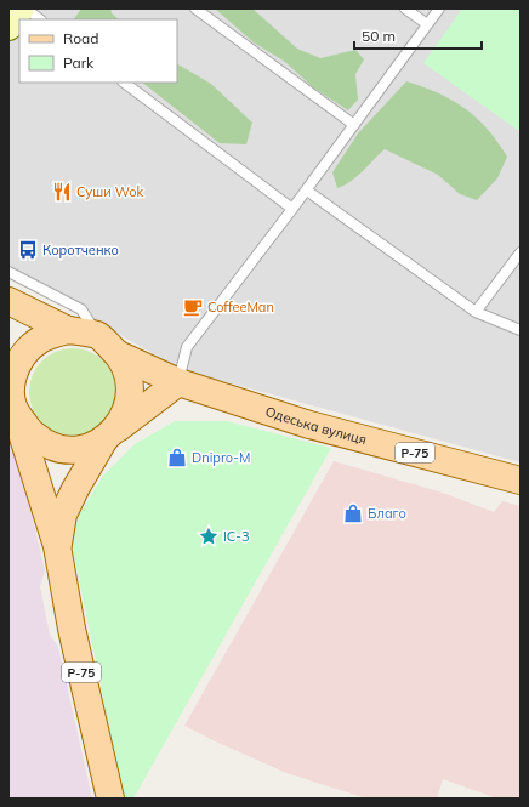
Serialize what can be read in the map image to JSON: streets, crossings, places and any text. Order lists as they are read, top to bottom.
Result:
{
  "streets": {
    "main road": ["Одеська вулиця", "Р-75"]
  },
  "crossings": [
    ["Одеська вулиця", "Р-75"]
  ],
  "places": {
    "restaurant": ["Суши Wok"],
    "bus stop": ["Коротченко"],
    "cafe": ["CoffeeMan"],
    "shop": ["Dnipro-M", "Благо"],
    "place": ["ІС-3"]
  },
  "legend": ["Road", "Park"],
  "scale_bar": "50 m"
}
